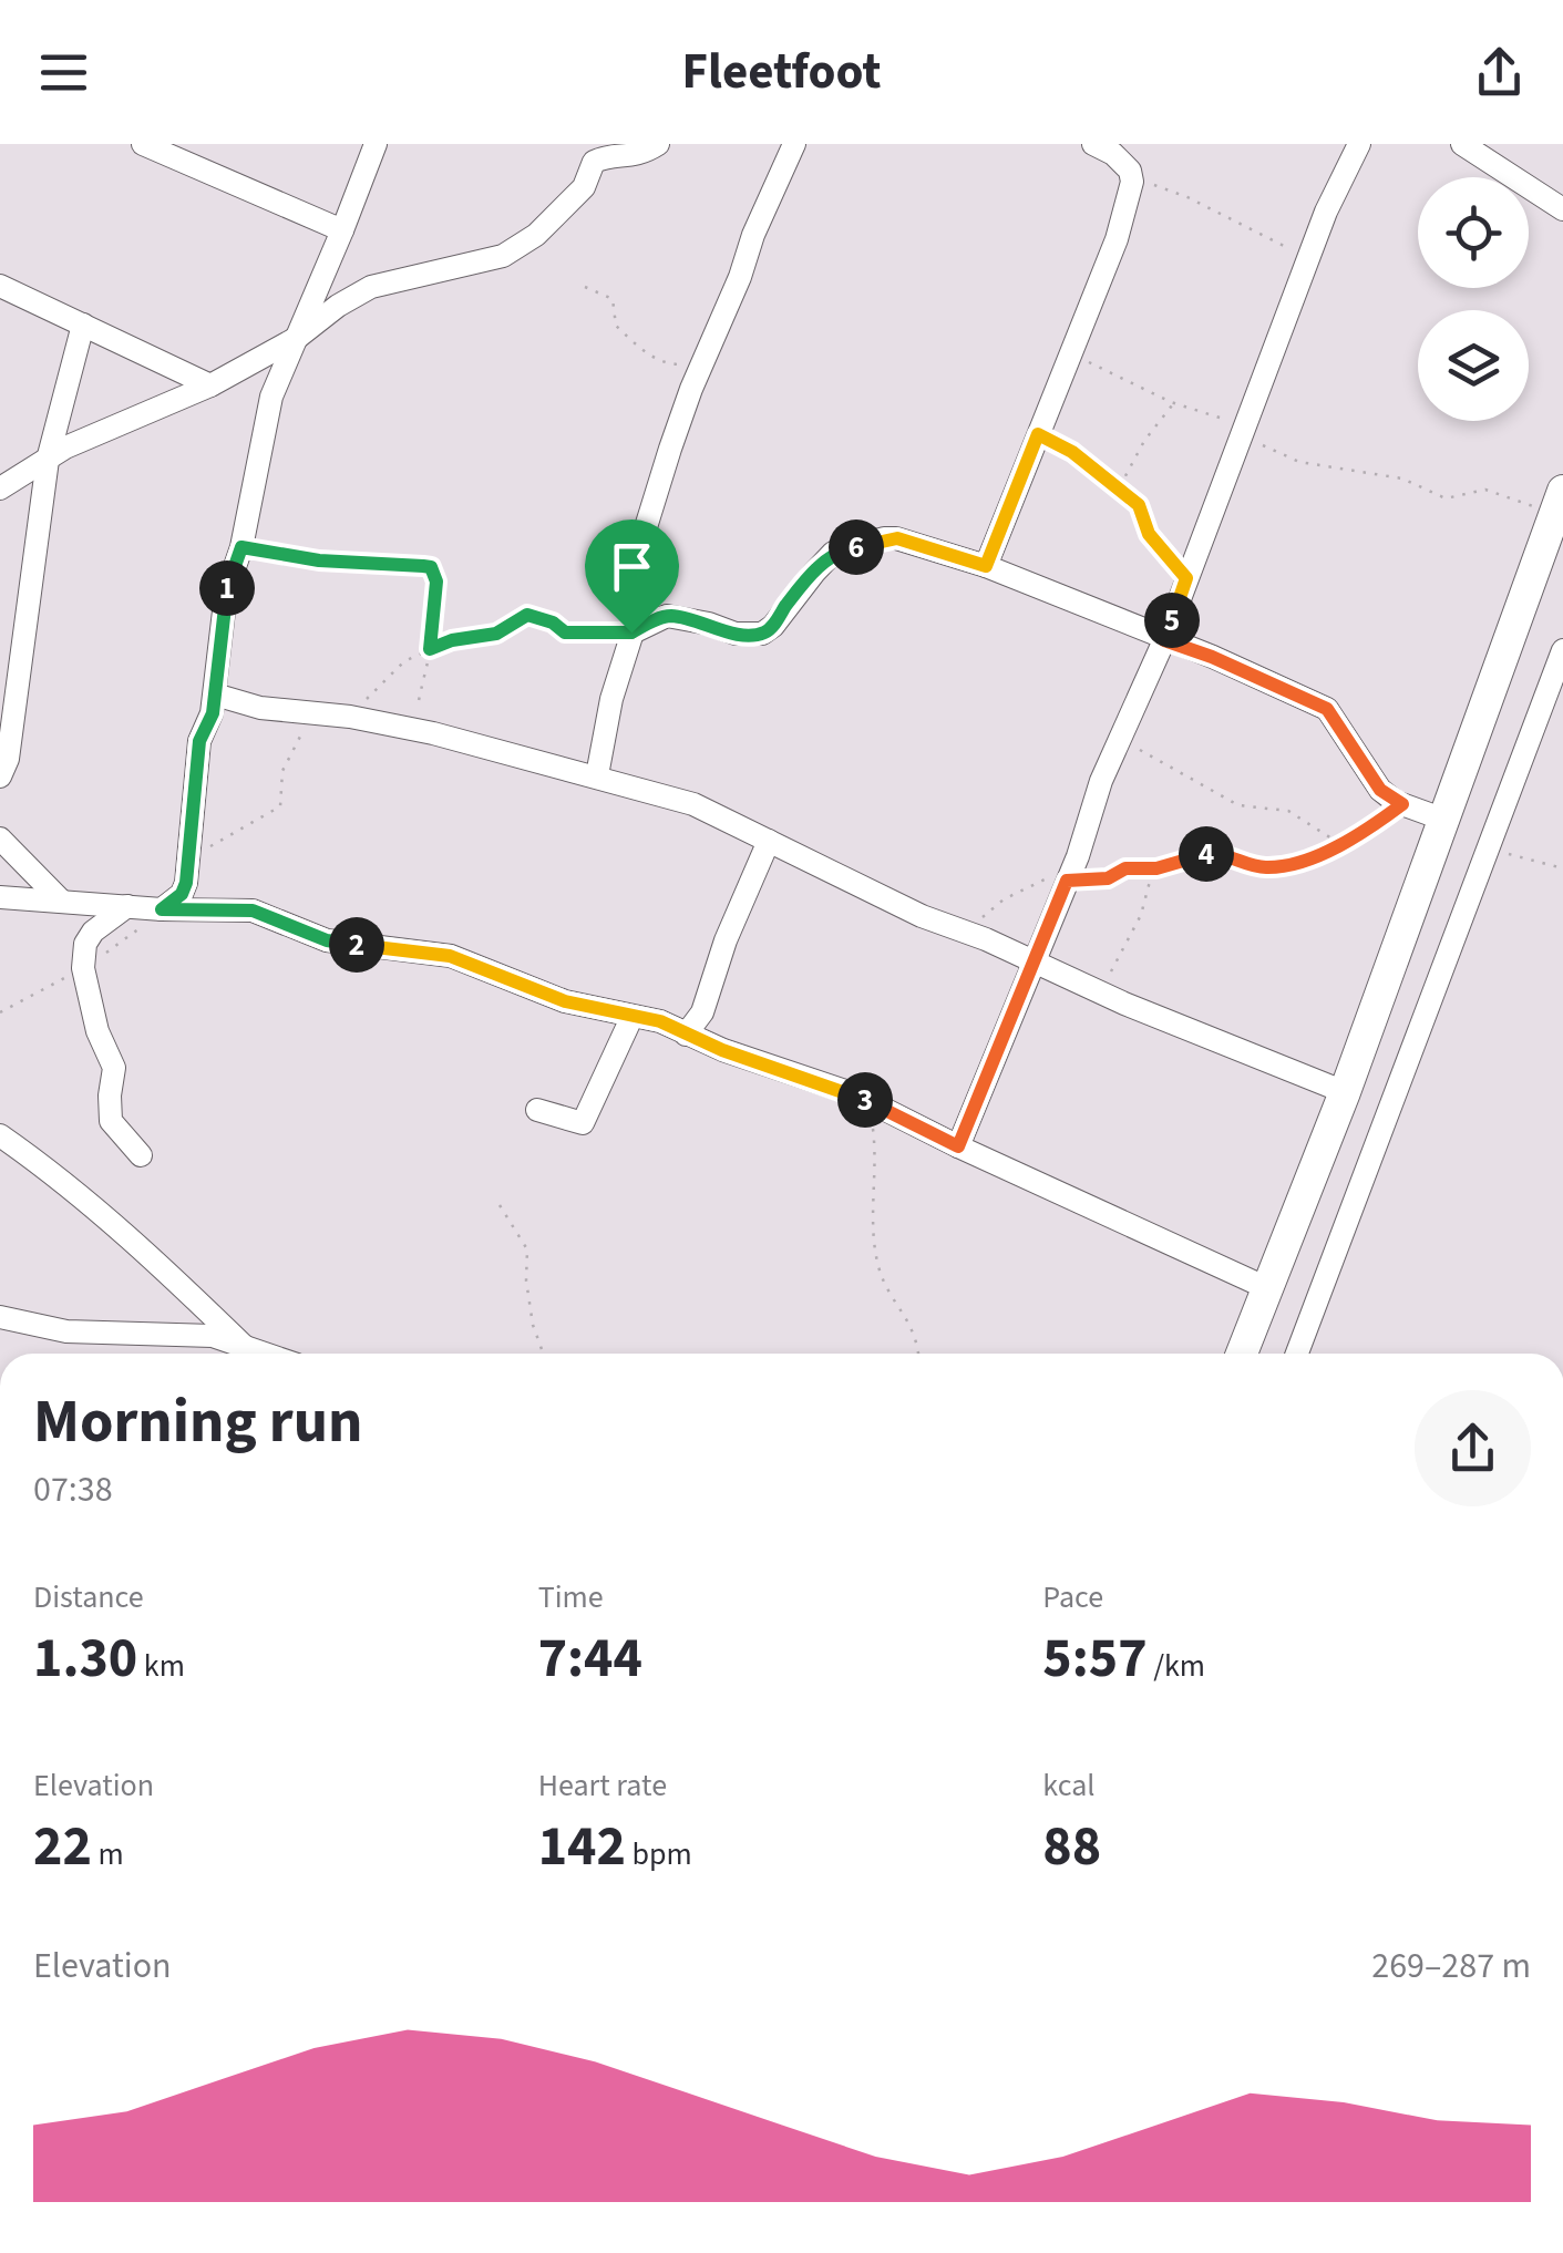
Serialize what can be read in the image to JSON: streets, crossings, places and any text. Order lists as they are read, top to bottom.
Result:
{
  "page": {
    "header": "Fleetfoot",
    "pins": [
      "6",
      "1",
      "5",
      "4",
      "2",
      "3"
    ],
    "heading": ["Morning run", "07:38"],
    "stats": [
      ["Distance", "1.30 km"],
      ["Time", "7:44"],
      ["Pace", "5:57 /km"],
      ["Elevation", "22 m"],
      ["Heart rate", "142 bpm"],
      ["kcal", "88"]
    ],
    "chart": ["Elevation", "269–287 m"]
  }
}
